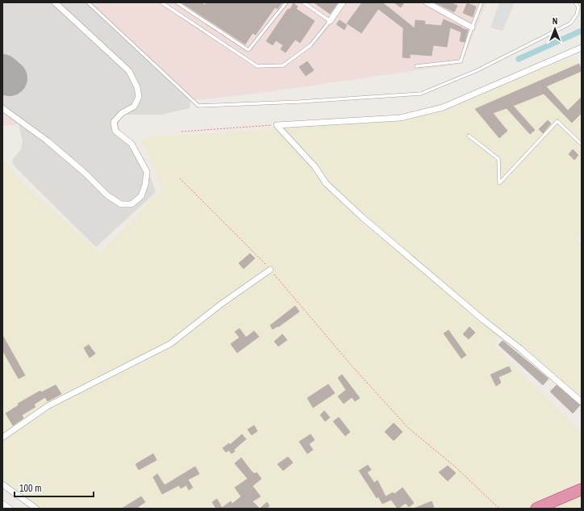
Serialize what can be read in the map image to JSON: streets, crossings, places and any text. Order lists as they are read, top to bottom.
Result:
{
  "scale_bar": "100 m",
  "north": "top"
}
